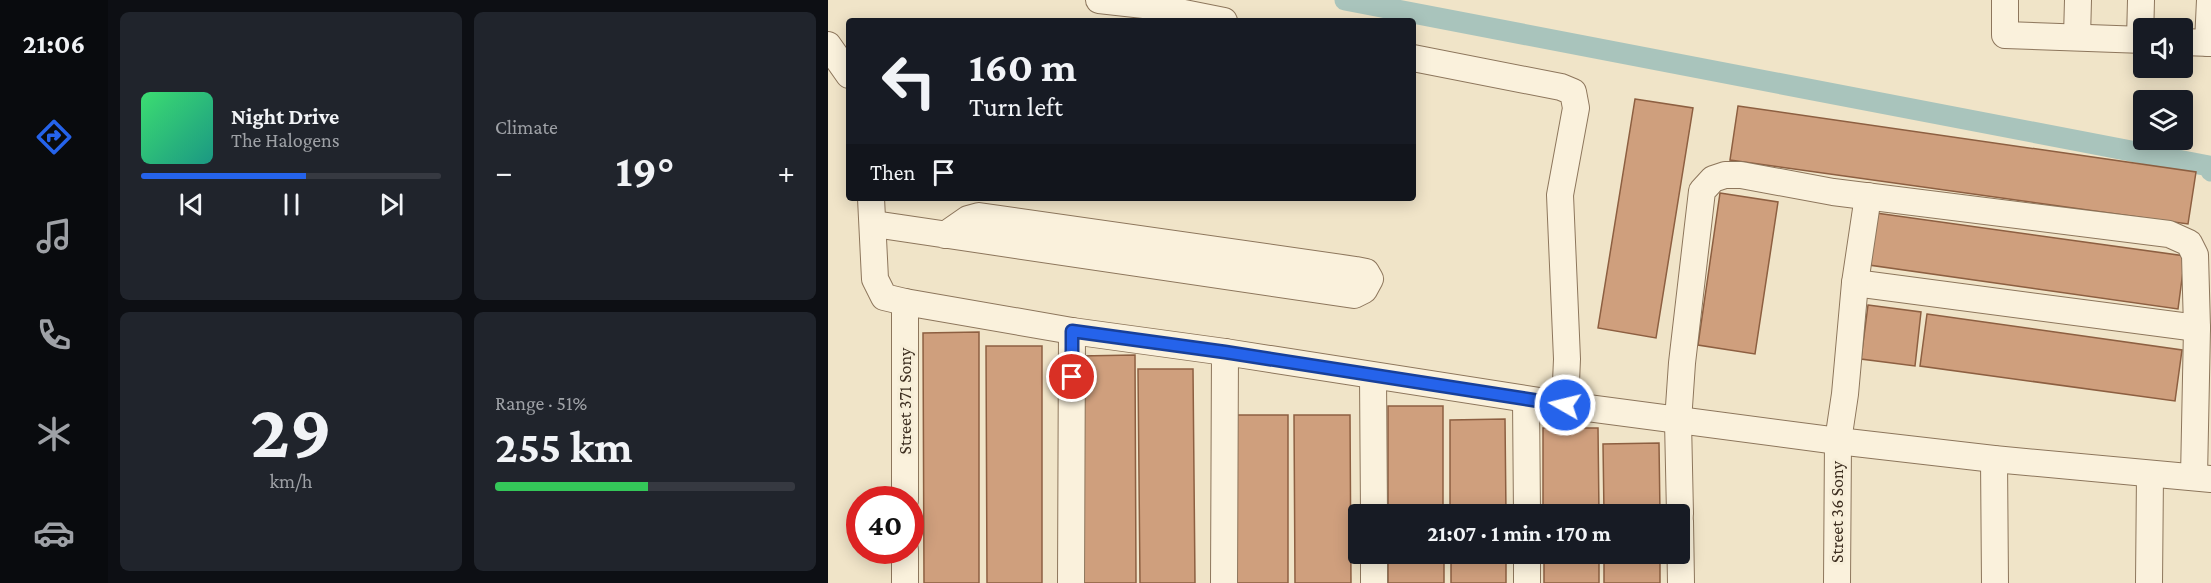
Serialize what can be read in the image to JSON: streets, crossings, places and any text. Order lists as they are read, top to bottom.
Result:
{
  "streets": {
    "street": ["Street 371 Sony", "Street 36 Sony"]
  },
  "page": {
    "tabs": "21:06",
    "tile": [
      "Climate",
      ["29", "km/h"],
      ["Range · 51%", "255 km"]
    ],
    "turn": ["160 m", "Turn left"],
    "song": ["Night Drive", "The Halogens"],
    "then": "Then",
    "heat": ["−", "19°", "+"],
    "limit": "40",
    "trip": "21:07 · 1 min · 170 m"
  }
}
